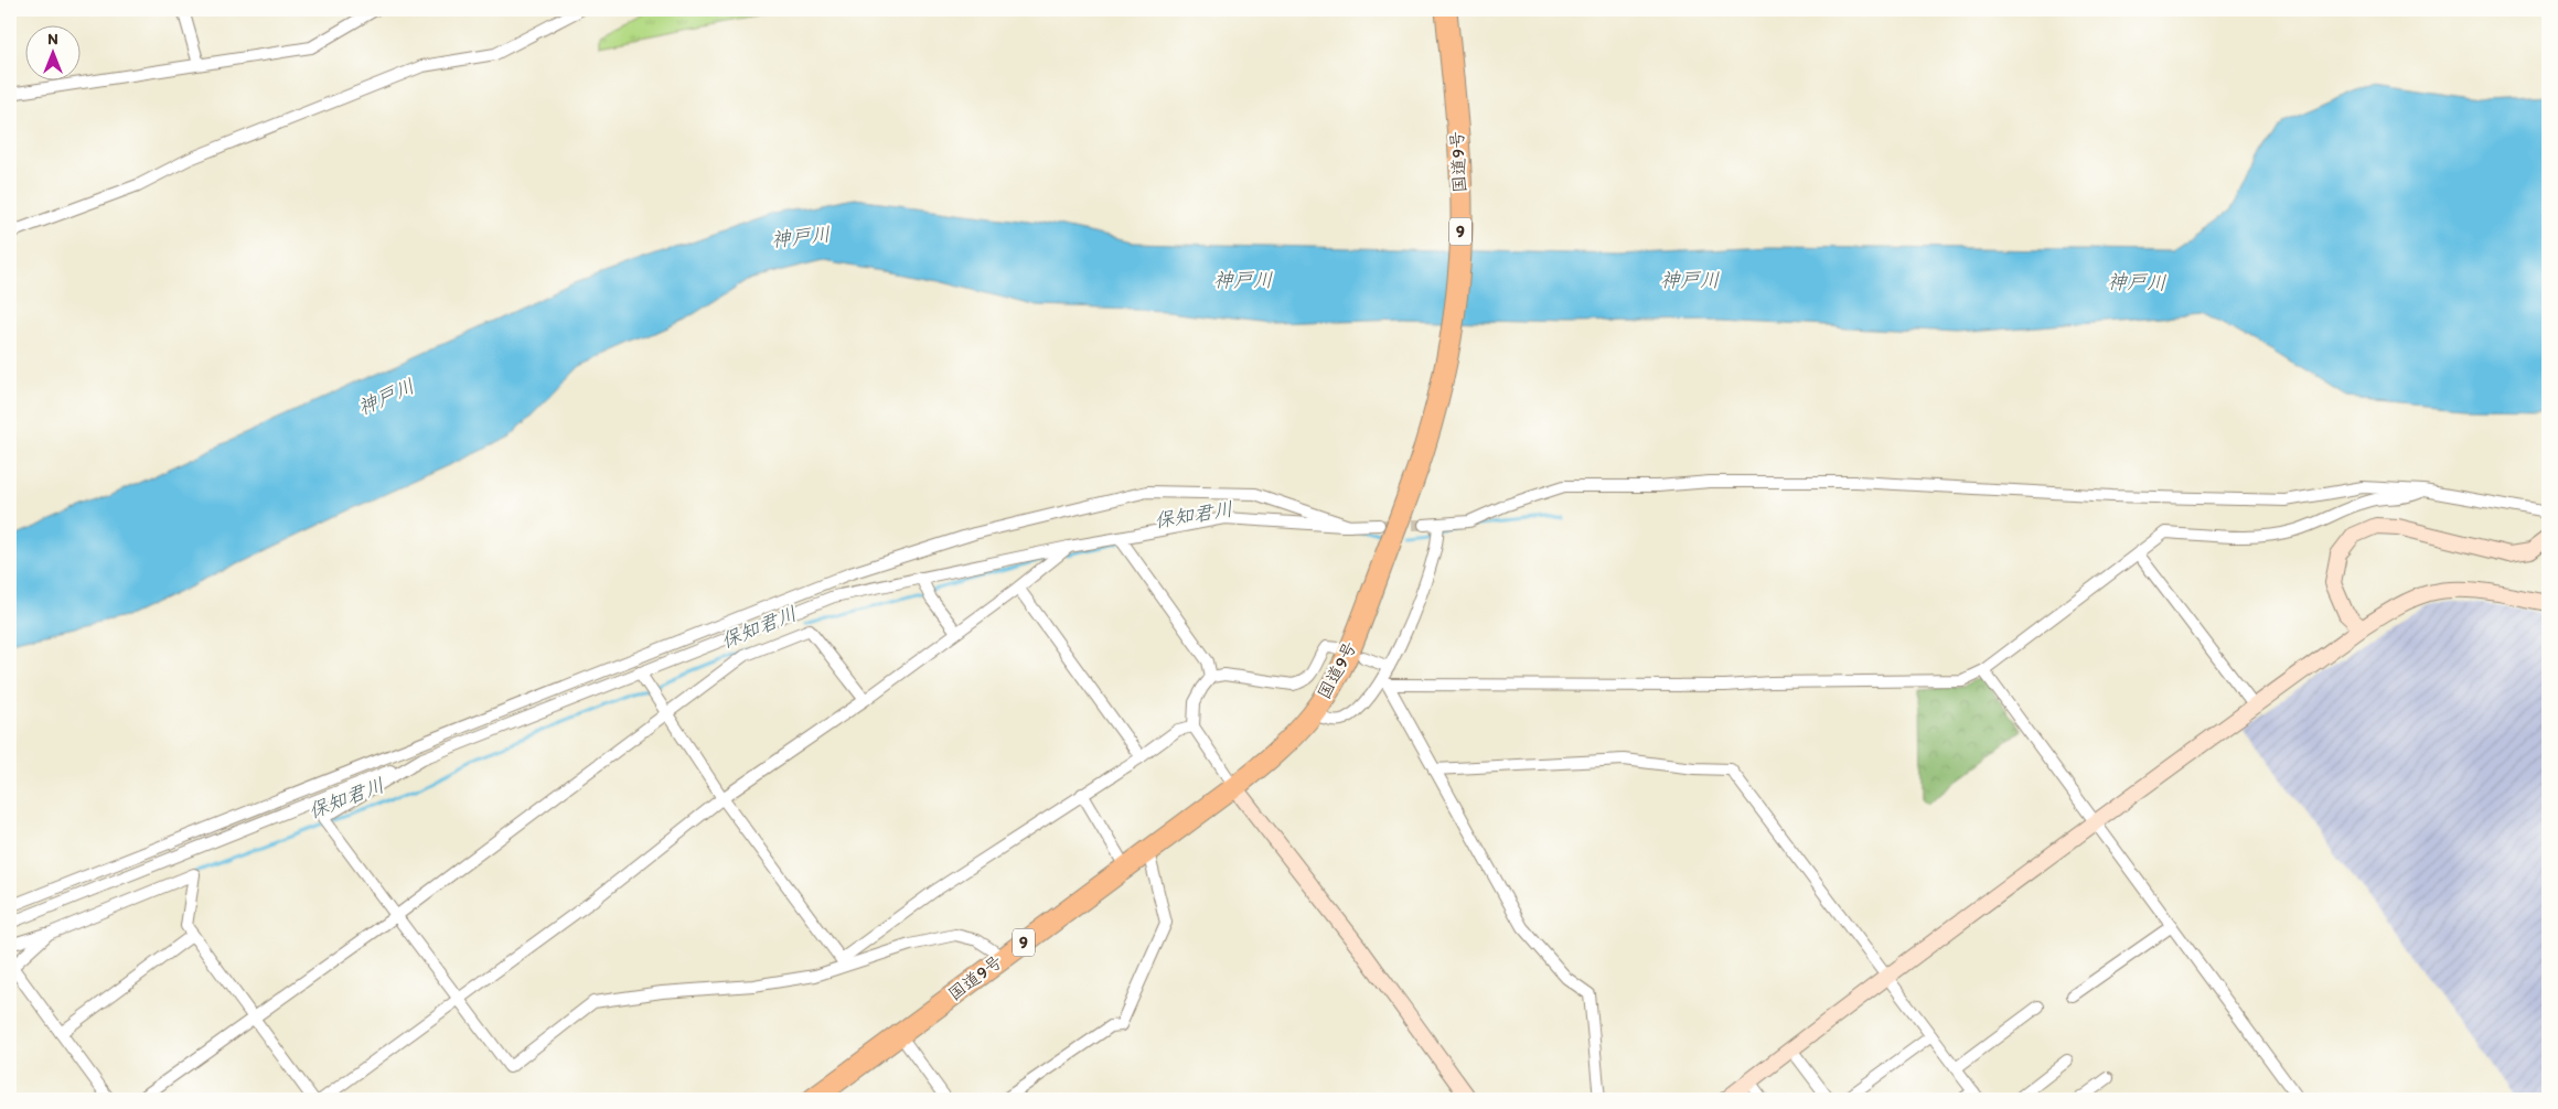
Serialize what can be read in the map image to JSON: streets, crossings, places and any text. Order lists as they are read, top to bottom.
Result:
{
  "streets": {
    "highway": ["国道9号", "9"]
  },
  "water": ["神戸川", "保知君川"],
  "north": "top"
}
